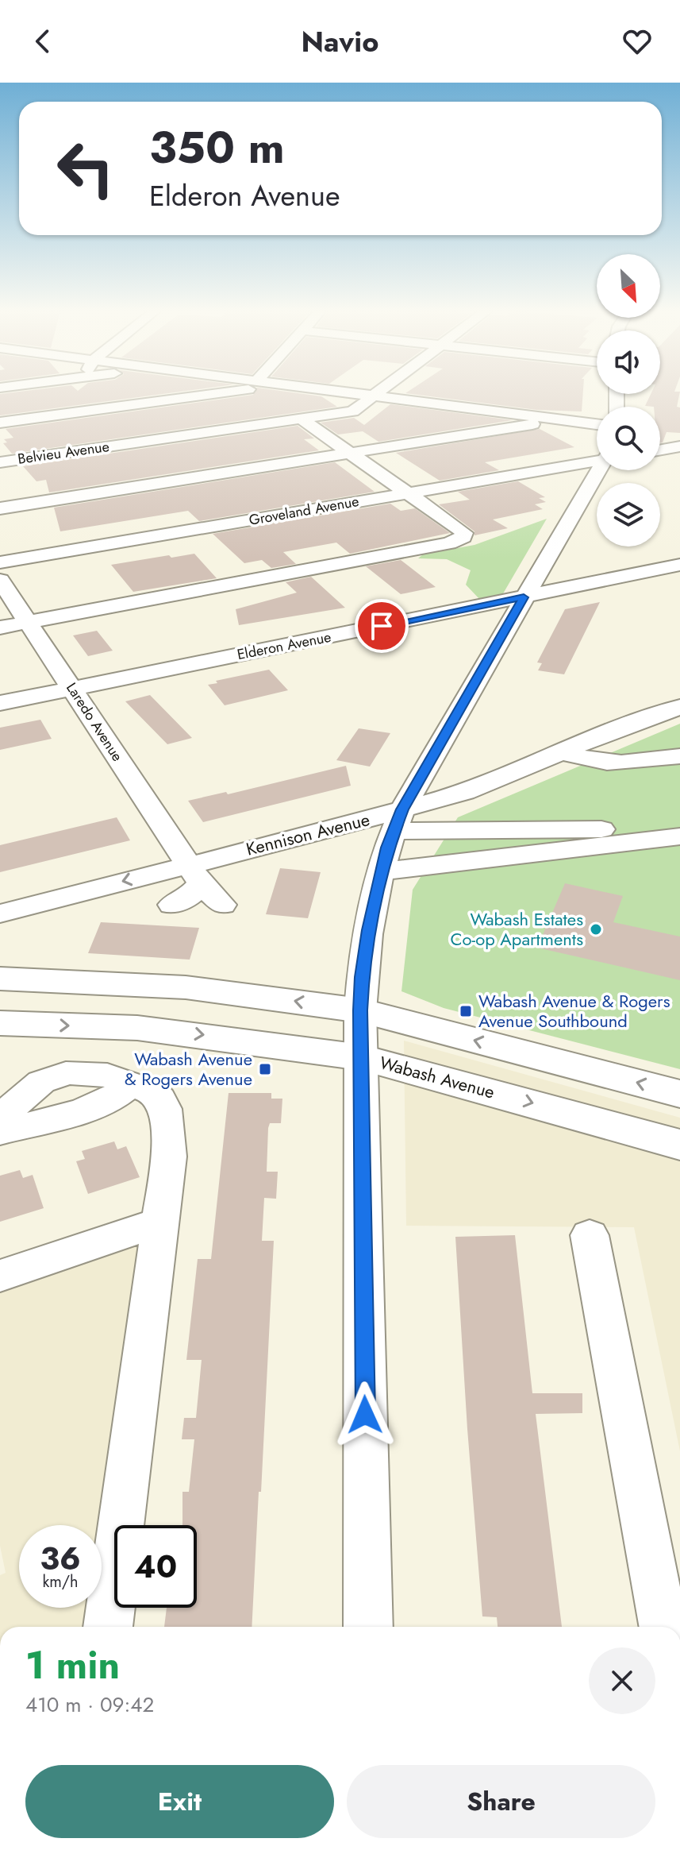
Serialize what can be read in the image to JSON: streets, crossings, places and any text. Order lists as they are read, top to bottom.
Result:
{
  "streets": {
    "main road": ["Wabash Avenue"],
    "street": [
      "Belvieu Avenue",
      "Groveland Avenue",
      "Elderon Avenue",
      "Laredo Avenue",
      "Kennison Avenue"
    ]
  },
  "crossings": [
    ["Elderon Avenue", "Laredo Avenue"],
    ["Laredo Avenue", "Kennison Avenue"]
  ],
  "places": {
    "other": ["Wabash Estates Co-op Apartments"],
    "transit": ["Wabash Avenue & Rogers Avenue Southbound", "Wabash Avenue & Rogers Avenue"]
  },
  "north": "bottom right",
  "page": {
    "header": "Navio",
    "turn": ["350 m", "Elderon Avenue"],
    "speed": "36 km/h",
    "limit": "40",
    "heading": ["1 min", "410 m · 09:42"],
    "buttons": ["Exit", "Share"]
  }
}
